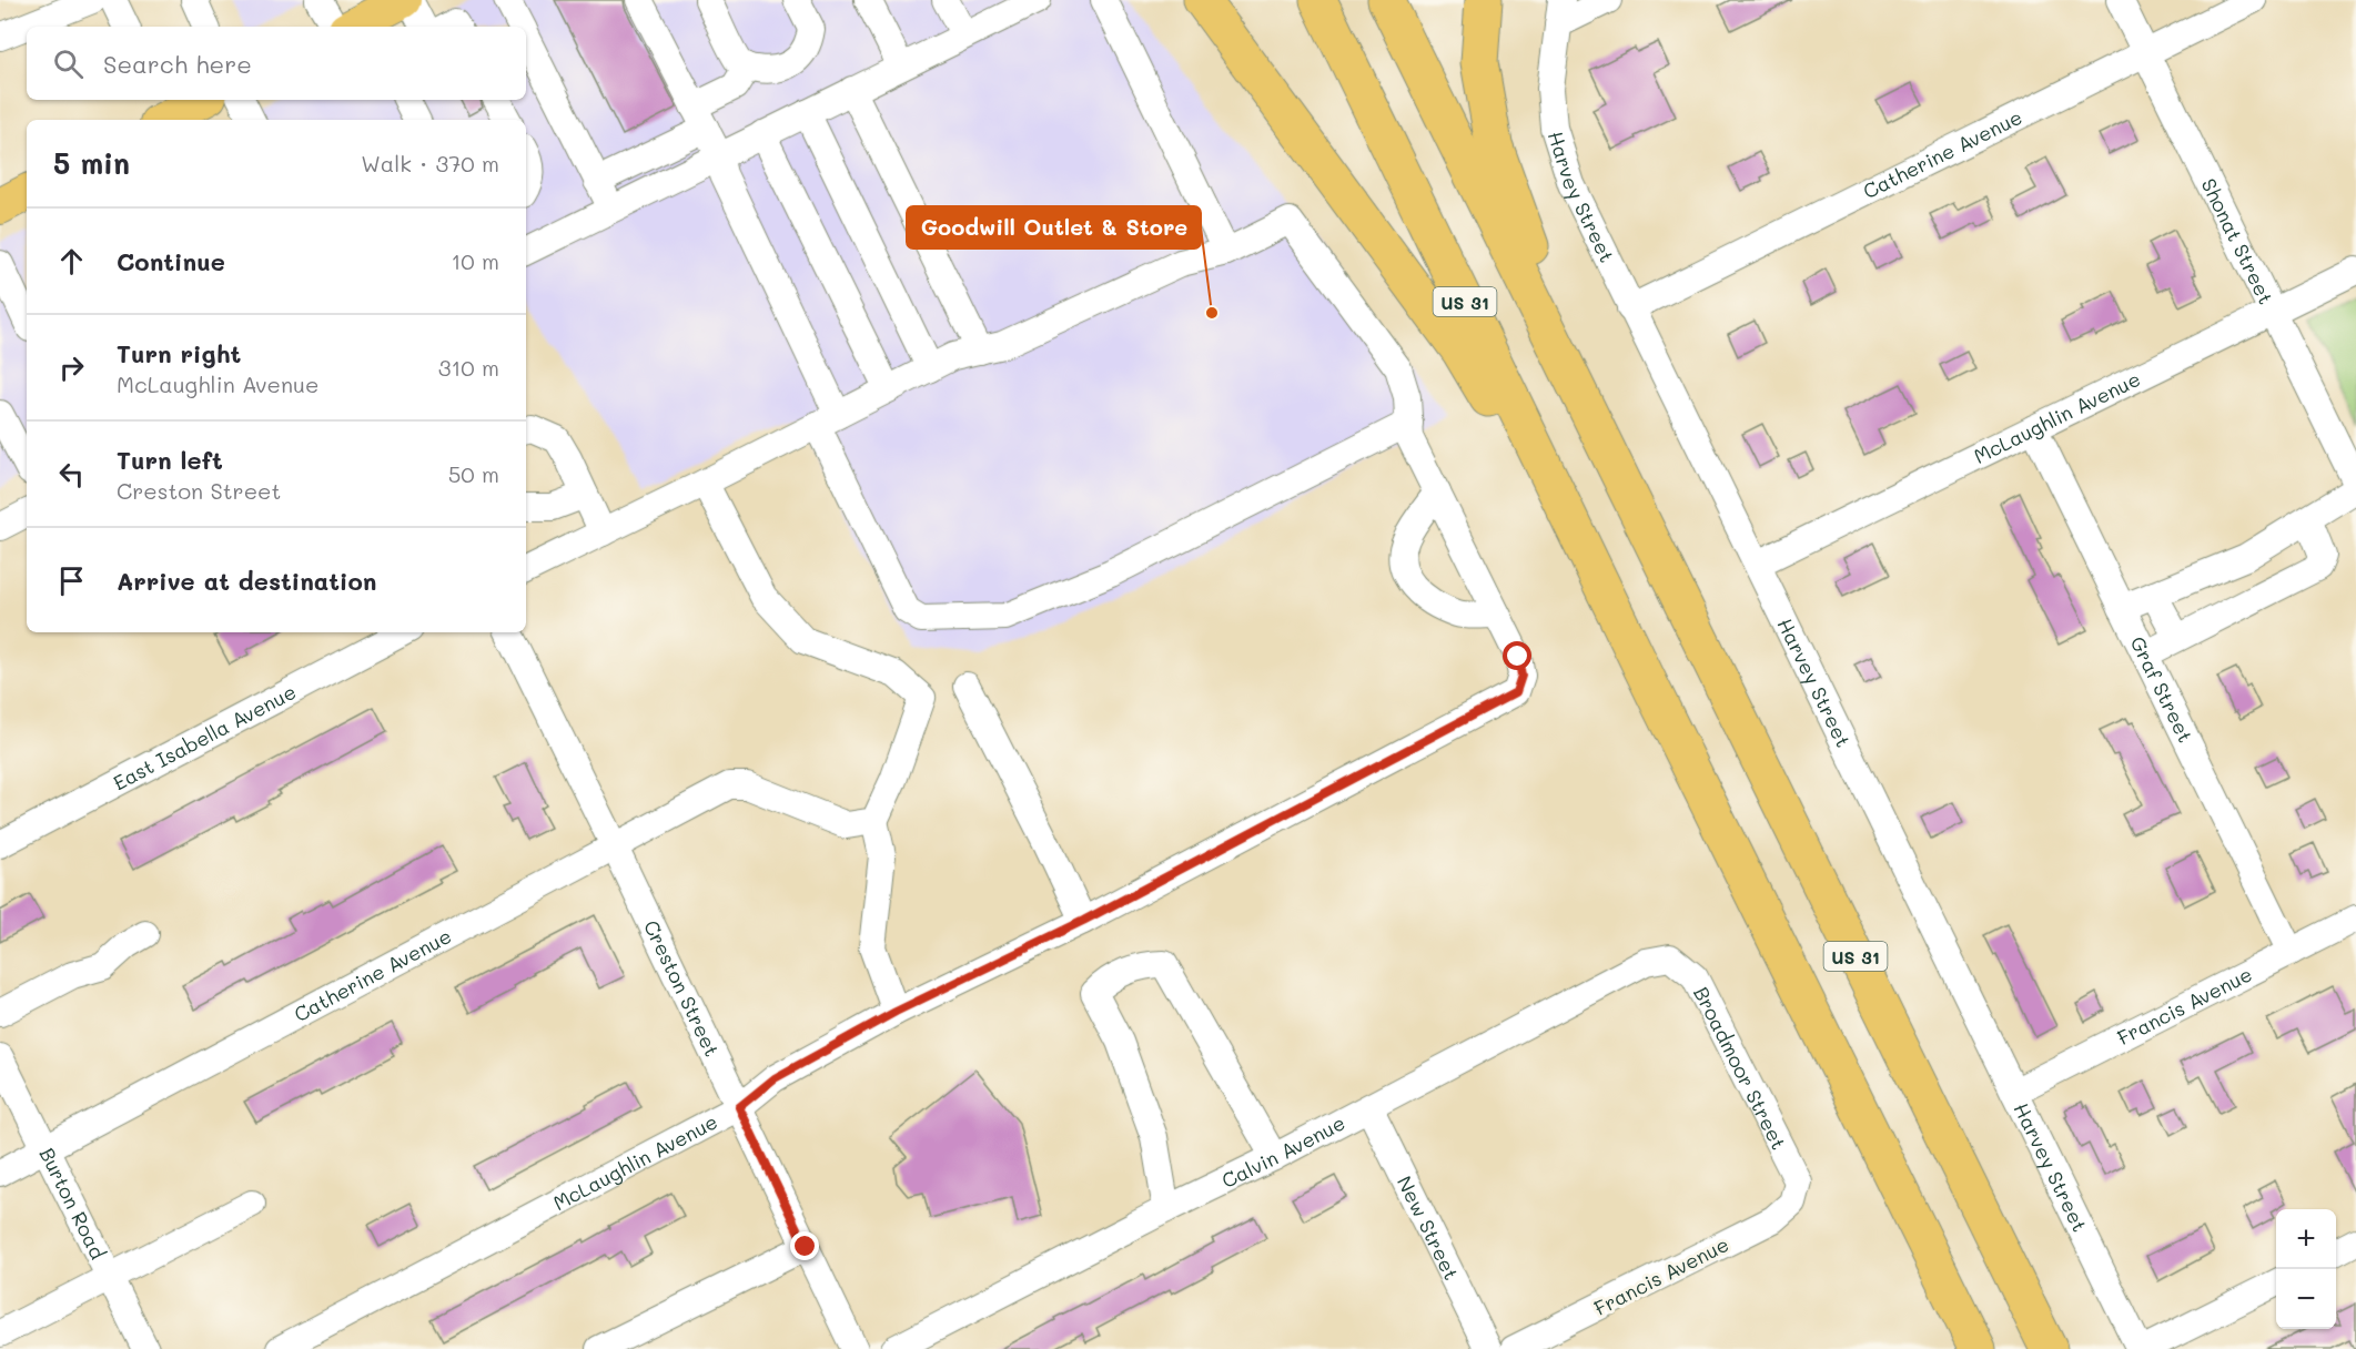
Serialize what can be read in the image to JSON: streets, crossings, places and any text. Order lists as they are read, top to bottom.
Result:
{
  "streets": {
    "highway": ["US 31"],
    "street": [
      "Catherine Avenue",
      "Harvey Street",
      "Shonat Street",
      "McLaughlin Avenue",
      "Graf Street",
      "East Isabella Avenue",
      "Creston Street",
      "Francis Avenue",
      "Broadmoor Street",
      "Calvin Avenue",
      "Burton Road",
      "New Street"
    ]
  },
  "crossings": [
    ["Catherine Avenue", "Harvey Street"],
    ["Catherine Avenue", "Shonat Street"],
    ["Catherine Avenue", "Creston Street"],
    ["Catherine Avenue", "Burton Road"],
    ["Harvey Street", "McLaughlin Avenue"],
    ["Harvey Street", "Francis Avenue"],
    ["Shonat Street", "McLaughlin Avenue"],
    ["McLaughlin Avenue", "Graf Street"],
    ["McLaughlin Avenue", "Creston Street"],
    ["Graf Street", "Francis Avenue"],
    ["Francis Avenue", "Broadmoor Street"],
    ["Broadmoor Street", "Calvin Avenue"],
    ["Calvin Avenue", "New Street"]
  ],
  "places": ["Goodwill Outlet & Store"],
  "page": {
    "search": "Search here",
    "heading": ["5 min", "Walk · 370 m"],
    "list": [
      ["Continue", "10 m"],
      ["Turn right", "McLaughlin Avenue", "310 m"],
      ["Turn left", "Creston Street", "50 m"],
      "Arrive at destination"
    ],
    "map_buttons": ["+", "−"]
  }
}
